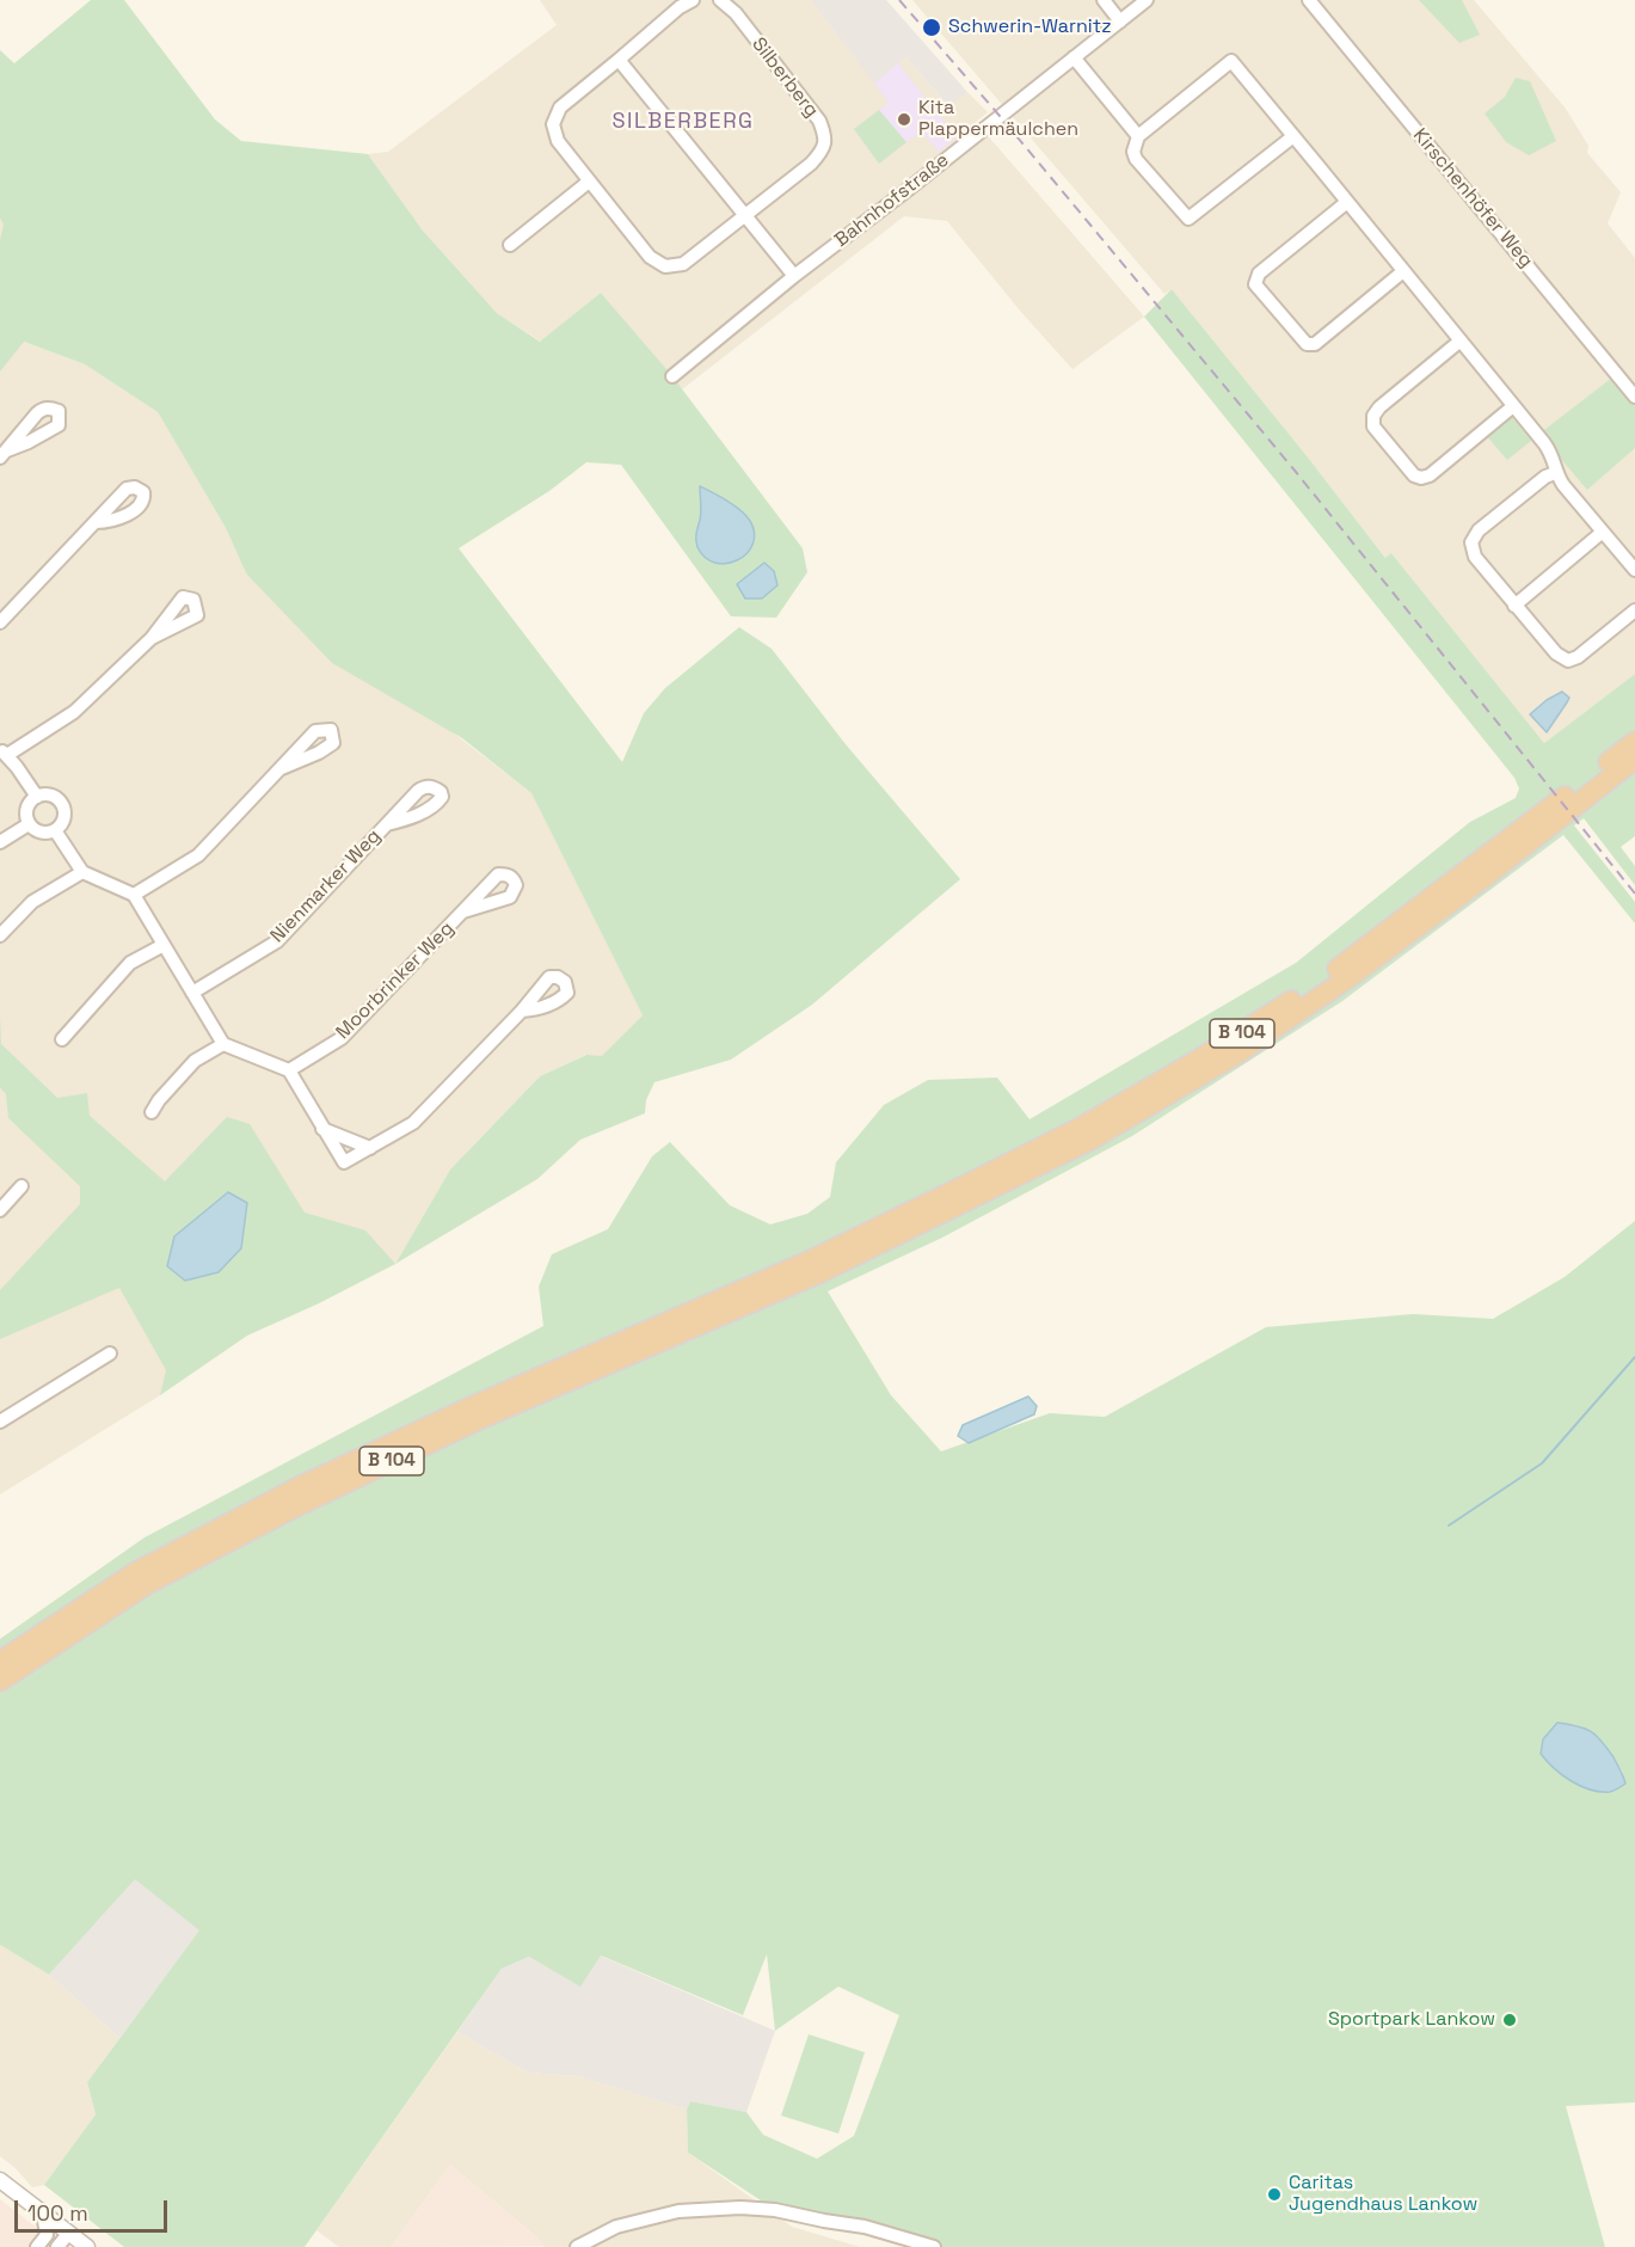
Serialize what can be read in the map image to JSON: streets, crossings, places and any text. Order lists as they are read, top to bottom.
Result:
{
  "streets": {
    "highway": ["B 104"],
    "street": [
      "Silberberg",
      "Kirschenhöfer Weg",
      "Bahnhofstraße",
      "Nienmarker Weg",
      "Moorbrinker Weg"
    ]
  },
  "districts": ["SILBERBERG"],
  "places": [
    "Schwerin-Warnitz",
    "Kita Plappermäulchen",
    "Sportpark Lankow",
    "Caritas Jugendhaus Lankow"
  ],
  "scale_bar": "100 m"
}
